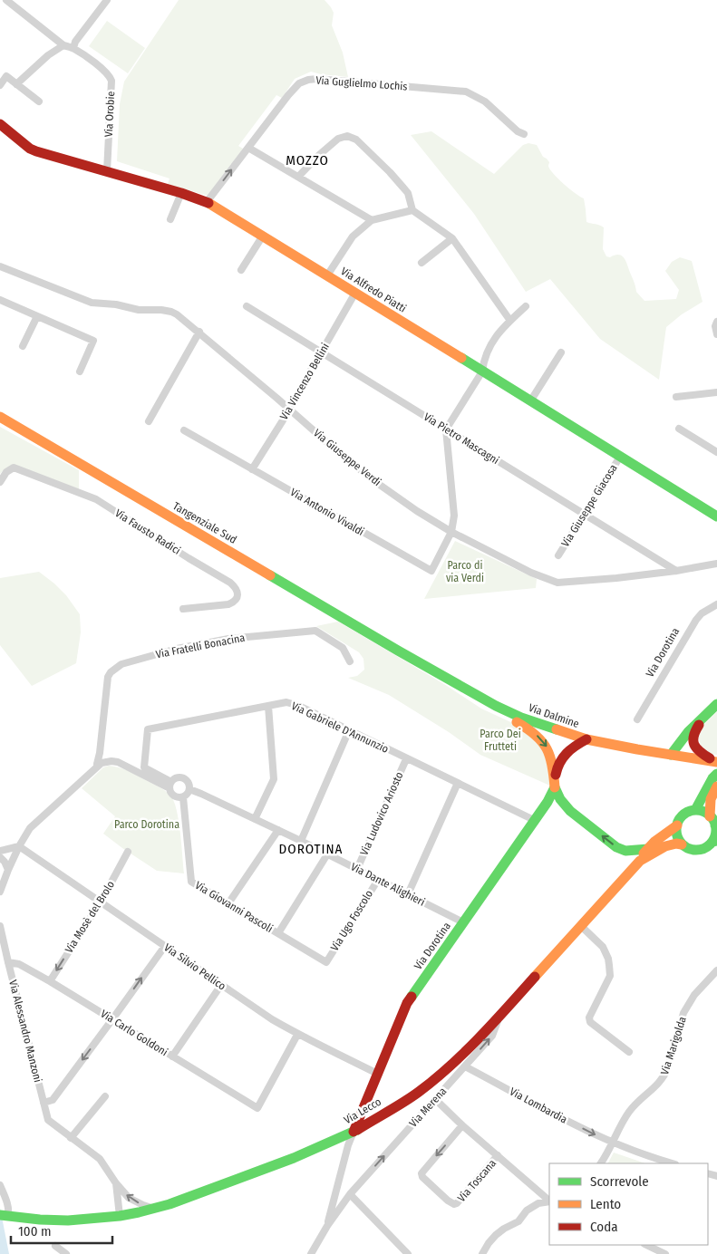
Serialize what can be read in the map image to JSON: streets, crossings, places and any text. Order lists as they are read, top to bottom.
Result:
{
  "streets": {
    "main road": [
      "Via Alfredo Piatti",
      "Tangenziale Sud",
      "Via Dorotina",
      "Via Dalmine",
      "Via Lecco"
    ],
    "street": [
      "Via Guglielmo Lochis",
      "Via Orobie",
      "Via Vincenzo Bellini",
      "Via Pietro Mascagni",
      "Via Giuseppe Verdi",
      "Via Giuseppe Giacosa",
      "Via Antonio Vivaldi",
      "Via Fausto Radici",
      "Via Fratelli Bonacina",
      "Via Gabriele D'Annunzio",
      "Via Ludovico Ariosto",
      "Via Dante Alighieri",
      "Via Giovanni Pascoli",
      "Via Mosè del Brolo",
      "Via Ugo Foscolo",
      "Via Silvio Pellico",
      "Via Alessandro Manzoni",
      "Via Carlo Goldoni",
      "Via Marigolda",
      "Via Lombardia",
      "Via Merena",
      "Via Toscana"
    ]
  },
  "crossings": [
    ["Via Guglielmo Lochis", "Via Alfredo Piatti"],
    ["Via Orobie", "Via Alfredo Piatti"],
    ["Via Alfredo Piatti", "Via Vincenzo Bellini"],
    ["Via Alfredo Piatti", "Via Giuseppe Giacosa"],
    ["Via Vincenzo Bellini", "Via Pietro Mascagni"],
    ["Via Vincenzo Bellini", "Via Giuseppe Verdi"],
    ["Via Vincenzo Bellini", "Via Antonio Vivaldi"],
    ["Via Pietro Mascagni", "Via Giuseppe Verdi"],
    ["Via Pietro Mascagni", "Via Giuseppe Giacosa"],
    ["Via Giuseppe Verdi", "Via Antonio Vivaldi"],
    ["Tangenziale Sud", "Via Dalmine"],
    ["Via Dorotina", "Via Dalmine"],
    ["Via Dorotina", "Via Gabriele D'Annunzio"],
    ["Via Dorotina", "Via Dante Alighieri"],
    ["Via Dorotina", "Via Silvio Pellico"],
    ["Via Dorotina", "Via Merena"],
    ["Via Dorotina", "Via Lecco"],
    ["Via Gabriele D'Annunzio", "Via Ludovico Ariosto"],
    ["Via Gabriele D'Annunzio", "Via Dante Alighieri"],
    ["Via Gabriele D'Annunzio", "Via Giovanni Pascoli"],
    ["Via Ludovico Ariosto", "Via Dante Alighieri"],
    ["Via Dante Alighieri", "Via Giovanni Pascoli"],
    ["Via Dante Alighieri", "Via Ugo Foscolo"],
    ["Via Giovanni Pascoli", "Via Ugo Foscolo"],
    ["Via Mosè del Brolo", "Via Silvio Pellico"],
    ["Via Mosè del Brolo", "Via Carlo Goldoni"],
    ["Via Silvio Pellico", "Via Carlo Goldoni"],
    ["Via Alessandro Manzoni", "Via Carlo Goldoni"],
    ["Via Marigolda", "Via Lombardia"],
    ["Via Lombardia", "Via Merena"],
    ["Via Merena", "Via Lecco"],
    ["Via Merena", "Via Toscana"]
  ],
  "one_way": ["Via Mosè del Brolo", "Via Lombardia", "Via Merena"],
  "districts": ["MOZZO", "DOROTINA"],
  "parks": ["Parco di via Verdi", "Parco Dei Frutteti", "Parco Dorotina"],
  "legend": ["Scorrevole", "Lento", "Coda"],
  "scale_bar": "100 m"
}
